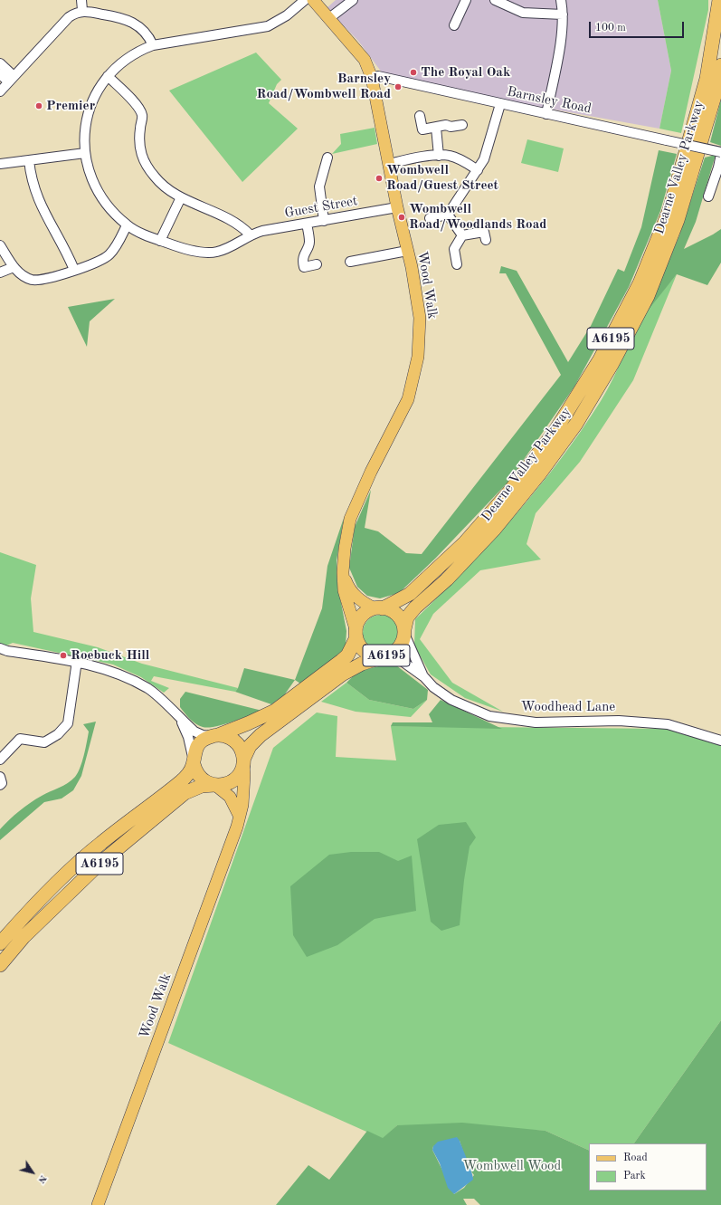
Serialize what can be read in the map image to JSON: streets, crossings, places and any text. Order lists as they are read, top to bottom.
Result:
{
  "streets": {
    "highway": ["Dearne Valley Parkway", "A6195"],
    "main road": ["Wood Walk"],
    "street": ["Barnsley Road", "Guest Street", "Woodhead Lane"]
  },
  "crossings": [
    ["Barnsley Road", "Wood Walk"],
    ["Dearne Valley Parkway", "Wood Walk"],
    ["Dearne Valley Parkway", "A6195"],
    ["Dearne Valley Parkway", "Woodhead Lane"],
    ["Guest Street", "Wood Walk"],
    ["Wood Walk", "A6195"],
    ["Wood Walk", "Woodhead Lane"],
    ["A6195", "Woodhead Lane"]
  ],
  "parks": ["Wombwell Wood"],
  "places": [
    "The Royal Oak",
    "Barnsley Road/Wombwell Road",
    "Premier",
    "Wombwell Road/Guest Street",
    "Wombwell Road/Woodlands Road",
    "Roebuck Hill"
  ],
  "legend": ["Road", "Park"],
  "scale_bar": "100 m",
  "north": "bottom right"
}
